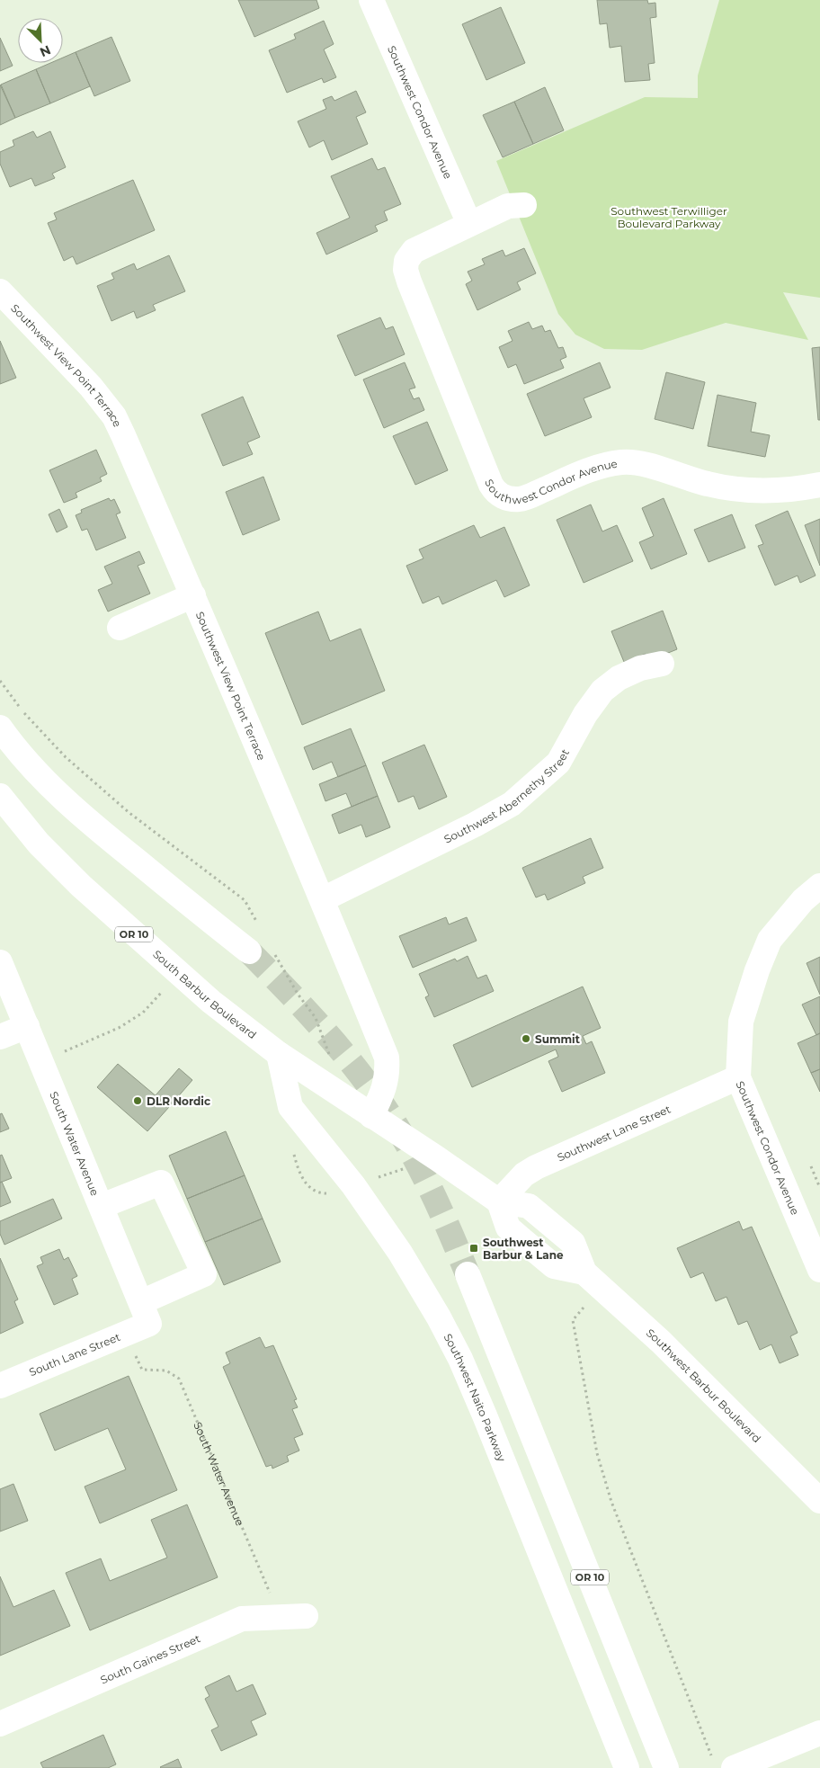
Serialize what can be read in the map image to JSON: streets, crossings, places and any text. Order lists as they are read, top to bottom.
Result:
{
  "streets": {
    "street": [
      "Southwest Condor Avenue",
      "Southwest View Point Terrace",
      "Southwest Abernethy Street",
      "OR 10",
      "South Barbur Boulevard",
      "Southwest Lane Street",
      "South Water Avenue",
      "South Lane Street",
      "Southwest Barbur Boulevard",
      "Southwest Naito Parkway",
      "South Gaines Street"
    ]
  },
  "crossings": [
    ["Southwest Condor Avenue", "Southwest Lane Street"],
    ["Southwest View Point Terrace", "Southwest Abernethy Street"],
    ["Southwest View Point Terrace", "South Barbur Boulevard"],
    ["South Barbur Boulevard", "Southwest Naito Parkway"],
    ["Southwest Lane Street", "Southwest Barbur Boulevard"],
    ["South Water Avenue", "South Lane Street"],
    ["South Water Avenue", "South Gaines Street"]
  ],
  "parks": ["Southwest Terwilliger Boulevard Parkway"],
  "places": {
    "other": ["Summit", "DLR Nordic"],
    "transit": ["Southwest Barbur & Lane"]
  },
  "north": "bottom right"
}
